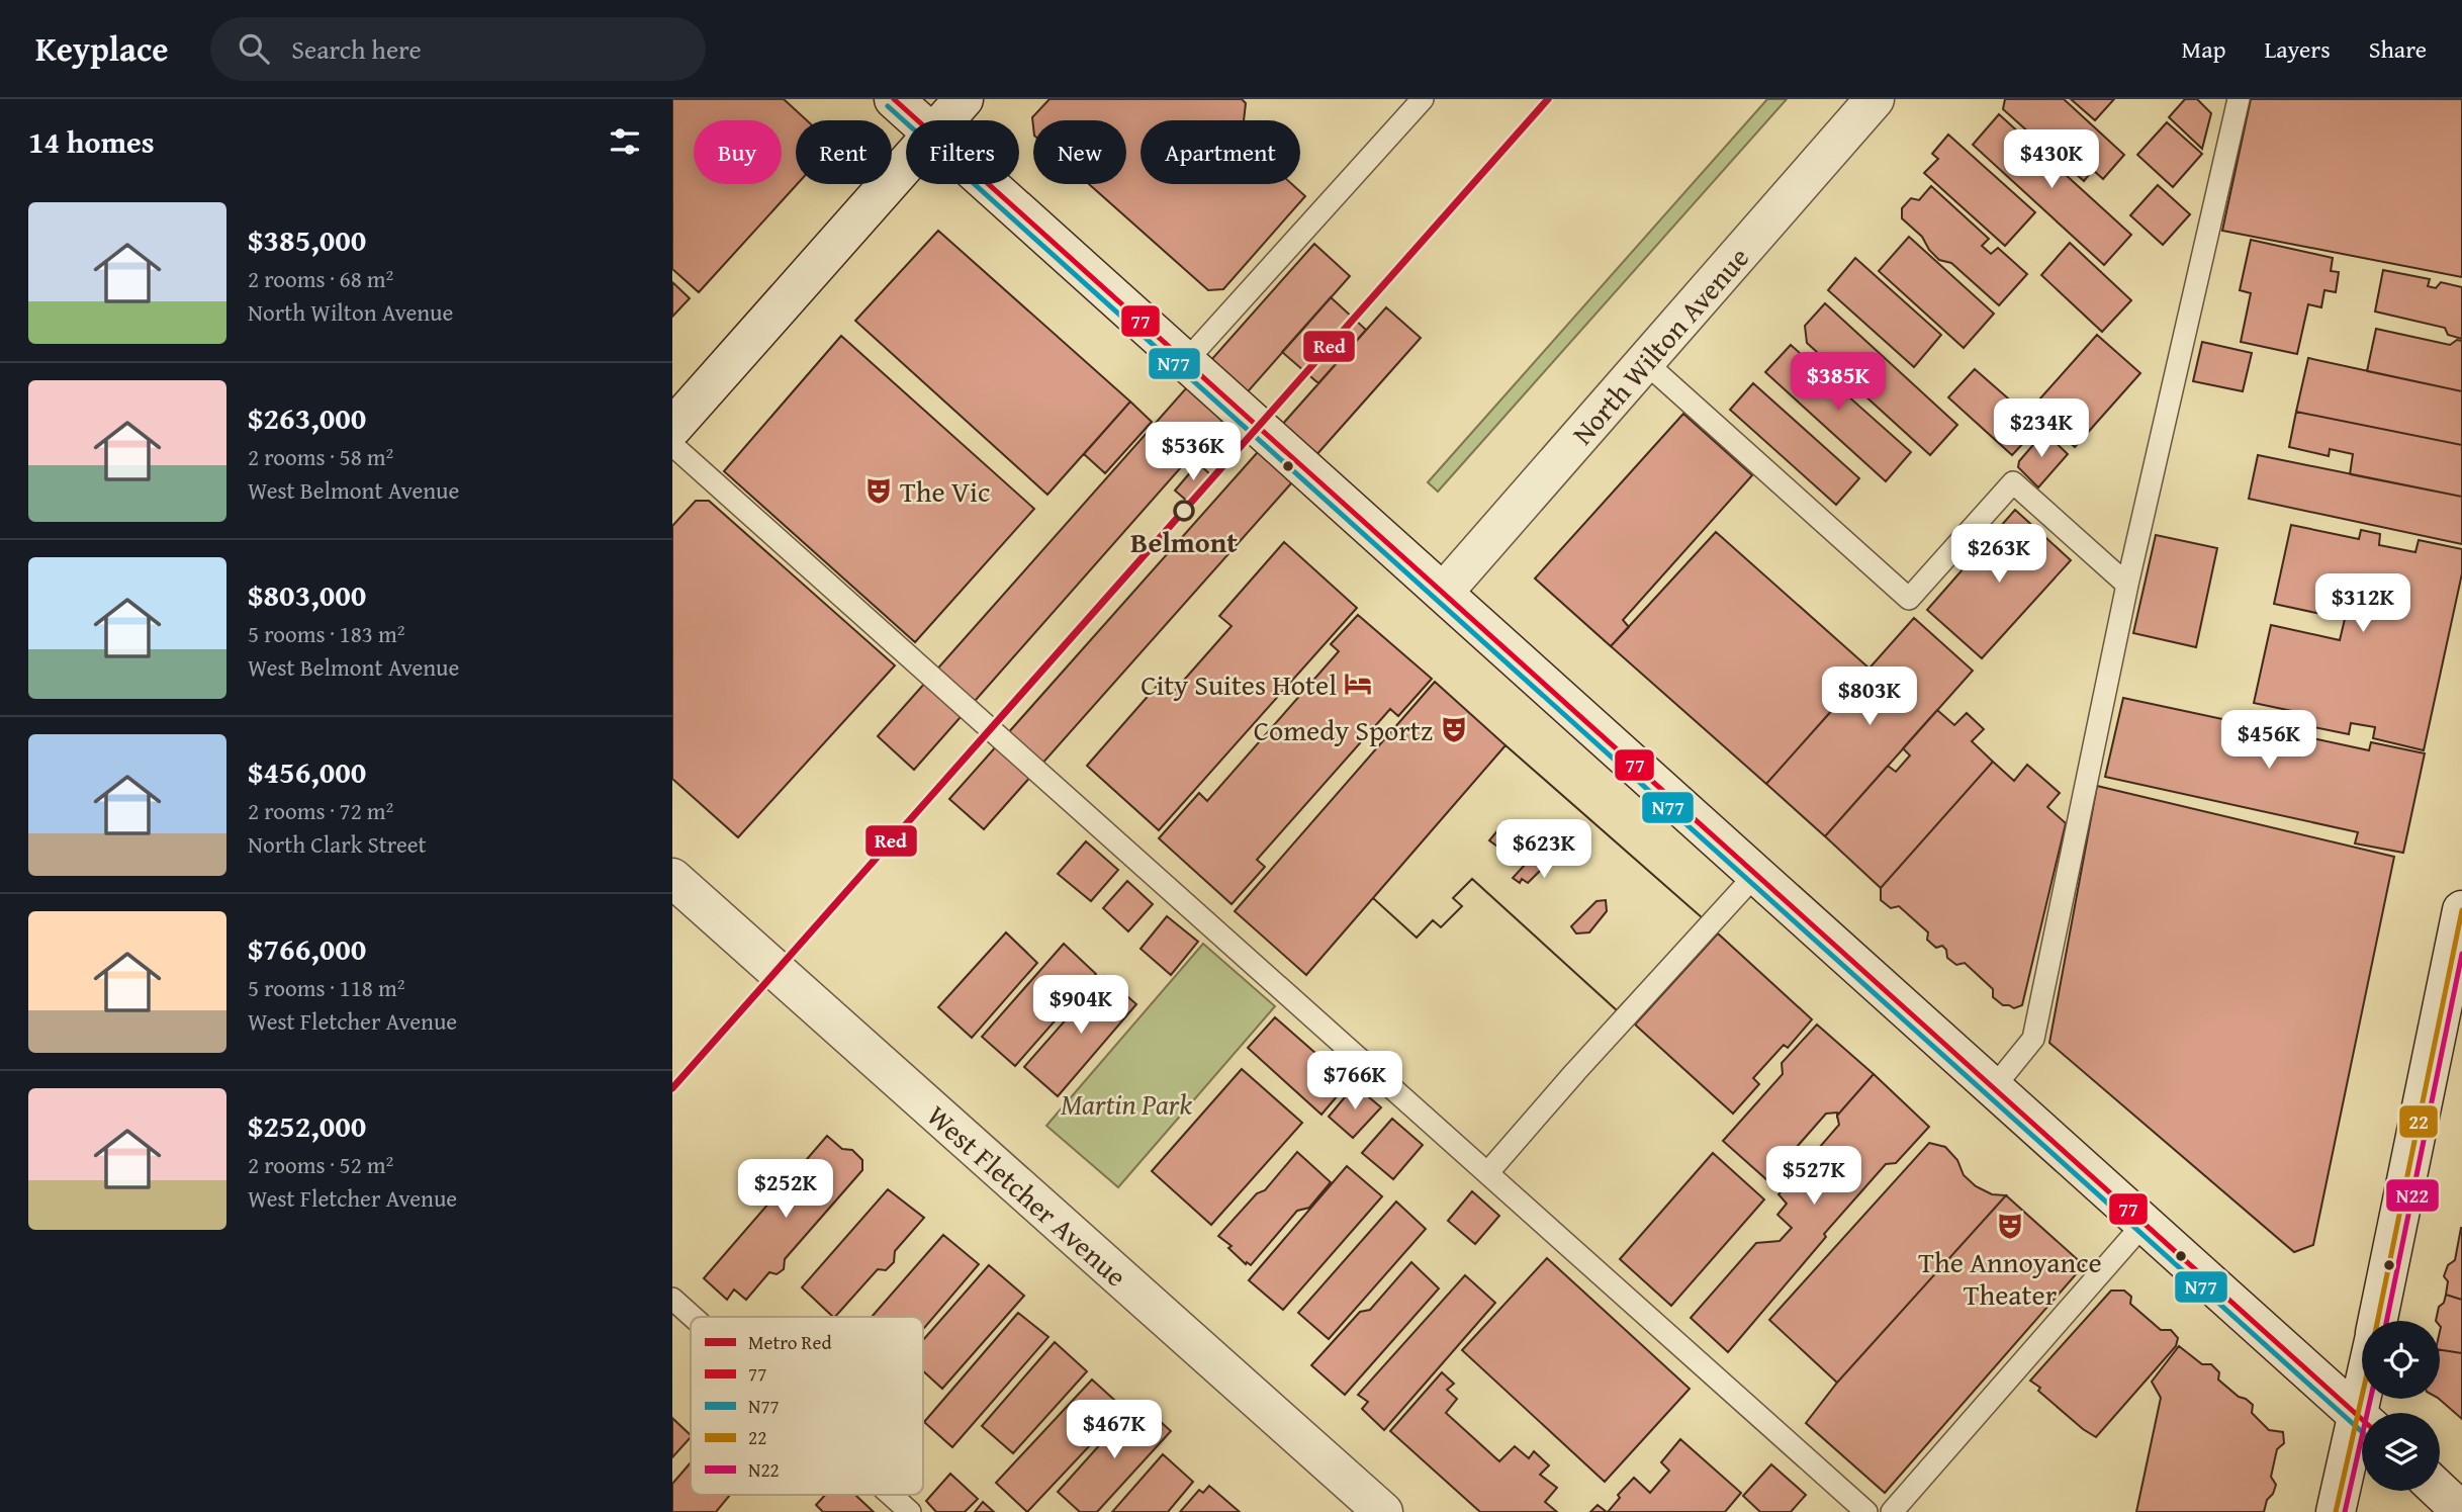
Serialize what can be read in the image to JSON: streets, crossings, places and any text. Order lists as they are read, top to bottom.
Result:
{
  "streets": {
    "main road": ["North Wilton Avenue", "West Fletcher Avenue"]
  },
  "parks": ["Martin Park"],
  "places": {
    "theatre": ["The Vic", "Comedy Sportz", "The Annoyance Theater"],
    "other": ["Belmont"],
    "hotel": ["City Suites Hotel"]
  },
  "lines": [
    "metro line Red",
    "transit line 77",
    "transit line N77",
    "transit line 22",
    "transit line N22"
  ],
  "legend": [
    "Metro Red",
    "77",
    "N77",
    "22",
    "N22"
  ],
  "page": {
    "header": "Keyplace",
    "search": "Search here",
    "nav": ["Map", "Layers", "Share"],
    "heading": "14 homes",
    "chip": [
      "Buy",
      "Rent",
      "Filters",
      "New",
      "Apartment"
    ],
    "price": [
      "$430K",
      "$385K",
      "$234K",
      "$536K",
      "$263K",
      "$312K",
      "$803K",
      "$456K",
      "$623K",
      "$904K",
      "$766K",
      "$527K",
      "$252K",
      "$467K"
    ],
    "list": [
      {
        "name": "$385,000",
        "note": "2 rooms · 68 m² · North Wilton Avenue"
      },
      {
        "name": "$263,000",
        "note": "2 rooms · 58 m² · West Belmont Avenue"
      },
      {
        "name": "$803,000",
        "note": "5 rooms · 183 m² · West Belmont Avenue"
      },
      {
        "name": "$456,000",
        "note": "2 rooms · 72 m² · North Clark Street"
      },
      {
        "name": "$766,000",
        "note": "5 rooms · 118 m² · West Fletcher Avenue"
      },
      {
        "name": "$252,000",
        "note": "2 rooms · 52 m² · West Fletcher Avenue"
      }
    ]
  }
}
